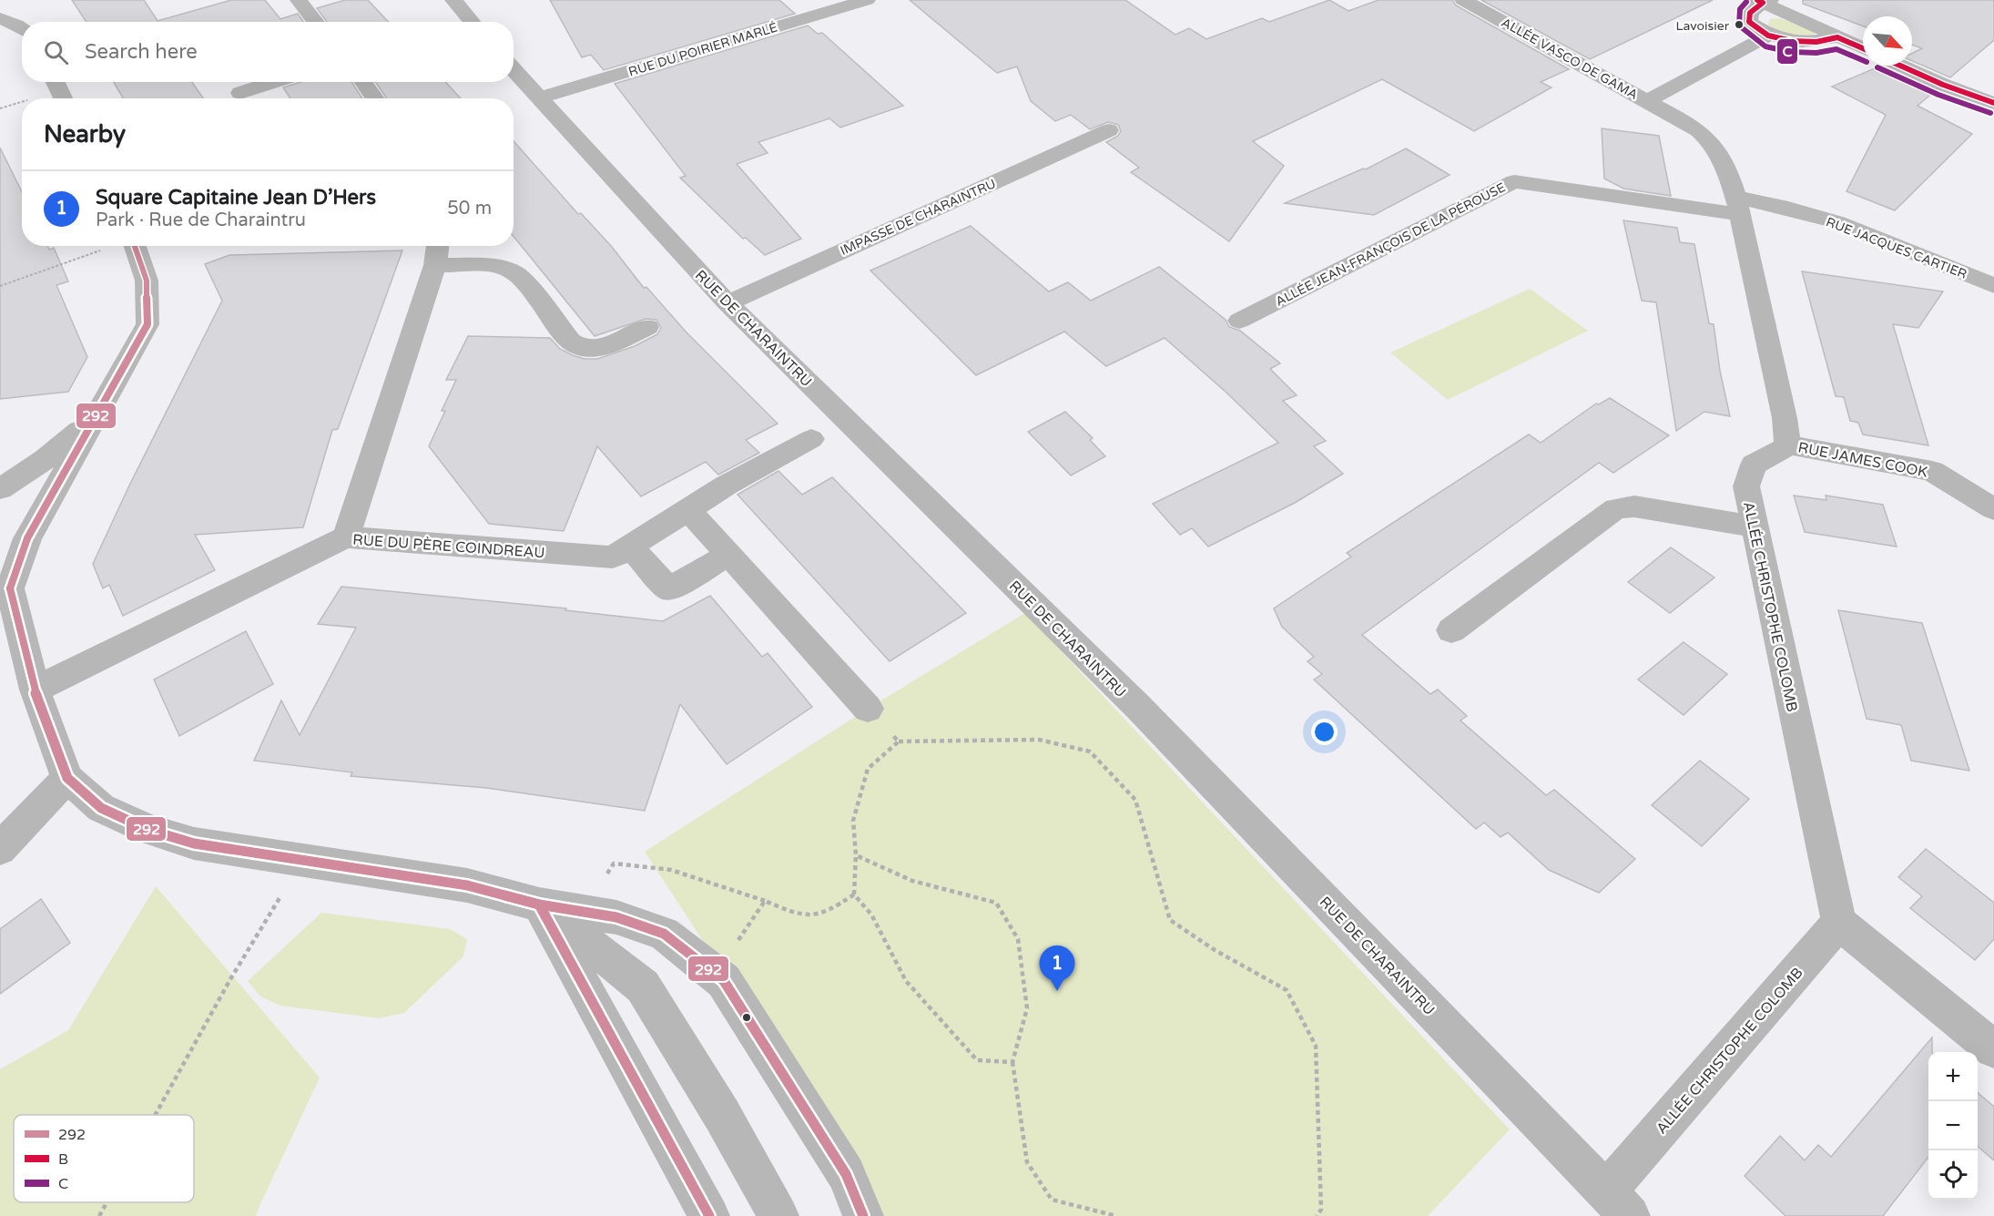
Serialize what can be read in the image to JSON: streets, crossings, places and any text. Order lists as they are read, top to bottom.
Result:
{
  "streets": {
    "street": [
      "RUE DU POIRIER MARLÉ",
      "ALLÉE VASCO DE GAMA",
      "IMPASSE DE CHARAINTRU",
      "ALLÉE JEAN-FRANÇOIS DE LA PÉROUSE",
      "RUE JACQUES CARTIER",
      "RUE DE CHARAINTRU",
      "RUE JAMES COOK",
      "RUE DU PÈRE COINDREAU",
      "ALLÉE CHRISTOPHE COLOMB"
    ]
  },
  "crossings": [
    ["RUE DU POIRIER MARLÉ", "RUE DE CHARAINTRU"],
    ["IMPASSE DE CHARAINTRU", "RUE DE CHARAINTRU"],
    ["ALLÉE JEAN-FRANÇOIS DE LA PÉROUSE", "RUE JACQUES CARTIER"],
    ["RUE DE CHARAINTRU", "ALLÉE CHRISTOPHE COLOMB"],
    ["RUE JAMES COOK", "ALLÉE CHRISTOPHE COLOMB"]
  ],
  "places": ["Lavoisier"],
  "lines": ["transit line B", "transit line C", "transit line 292"],
  "legend": ["292", "B", "C"],
  "north": "bottom right",
  "page": {
    "search": "Search here",
    "heading": "Nearby",
    "list": [
      {
        "mark": "1",
        "name": "Square Capitaine Jean D’Hers",
        "note": "Park · Rue de Charaintru",
        "value": "50 m"
      }
    ],
    "pins": "1",
    "map_buttons": ["+", "−"]
  }
}
